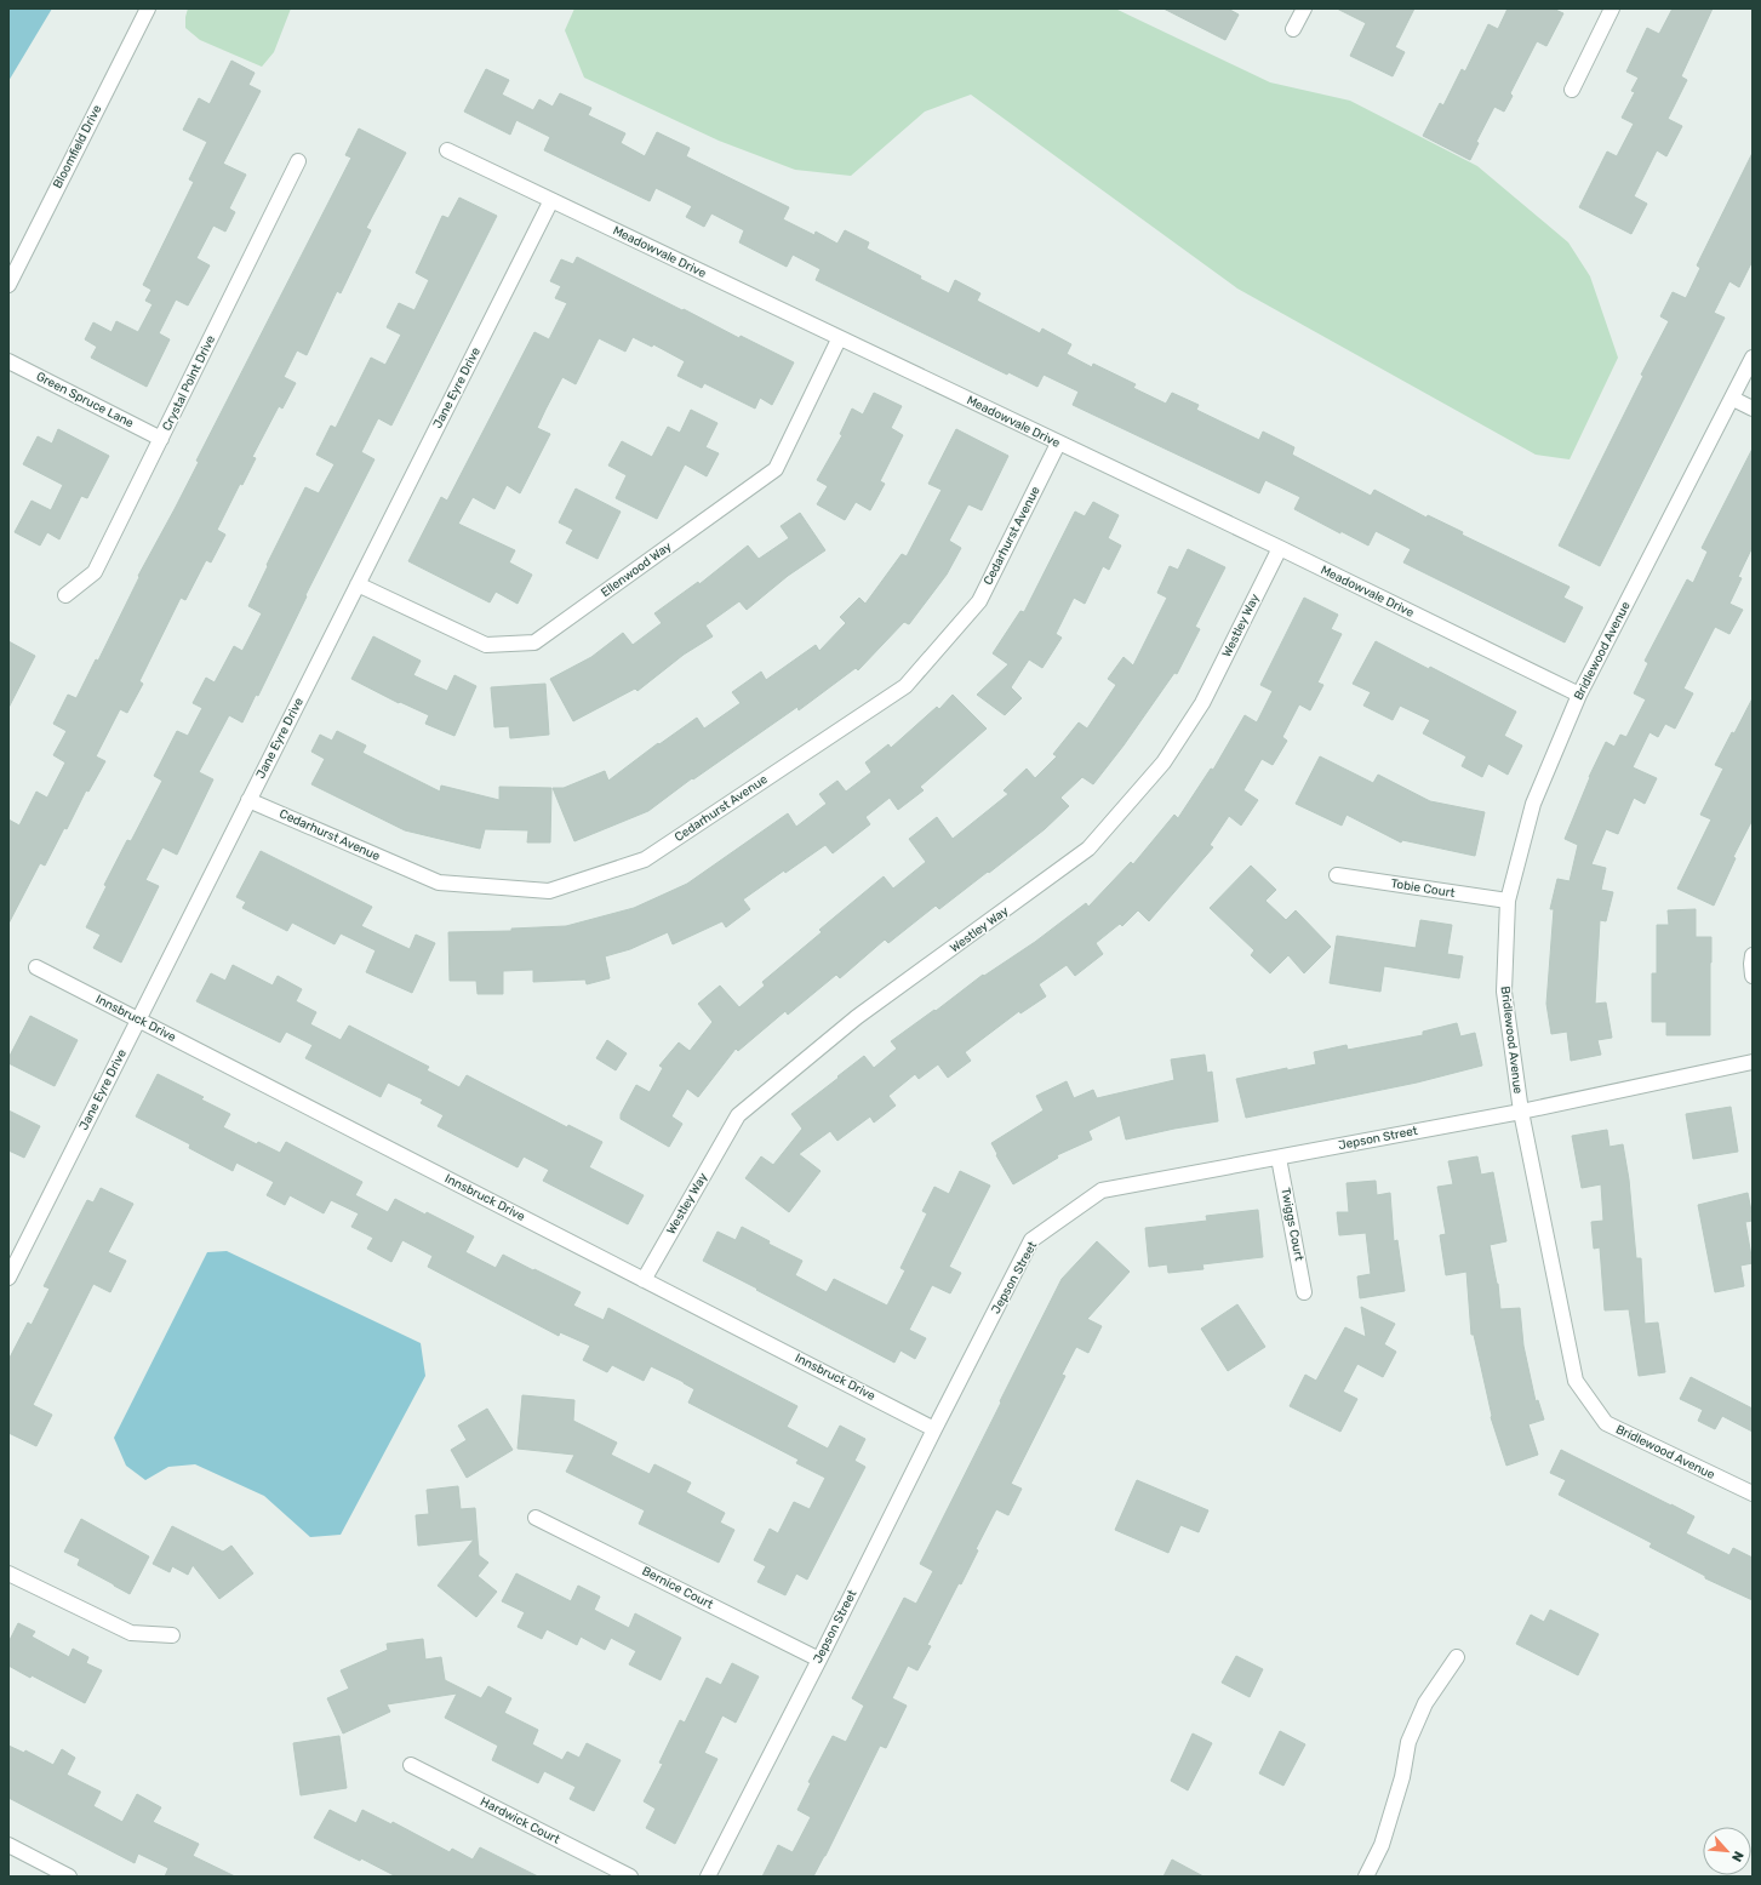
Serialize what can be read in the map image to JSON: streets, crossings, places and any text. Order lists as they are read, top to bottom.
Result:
{
  "streets": {
    "street": [
      "Bloomfield Drive",
      "Meadowvale Drive",
      "Crystal Point Drive",
      "Jane Eyre Drive",
      "Green Spruce Lane",
      "Cedarhurst Avenue",
      "Ellenwood Way",
      "Westley Way",
      "Bridlewood Avenue",
      "Tobie Court",
      "Innsbruck Drive",
      "Jepson Street",
      "Twiggs Court",
      "Bernice Court",
      "Hardwick Court"
    ]
  },
  "crossings": [
    ["Meadowvale Drive", "Jane Eyre Drive"],
    ["Meadowvale Drive", "Cedarhurst Avenue"],
    ["Meadowvale Drive", "Ellenwood Way"],
    ["Meadowvale Drive", "Westley Way"],
    ["Meadowvale Drive", "Bridlewood Avenue"],
    ["Crystal Point Drive", "Green Spruce Lane"],
    ["Jane Eyre Drive", "Cedarhurst Avenue"],
    ["Jane Eyre Drive", "Ellenwood Way"],
    ["Jane Eyre Drive", "Innsbruck Drive"],
    ["Westley Way", "Innsbruck Drive"],
    ["Bridlewood Avenue", "Tobie Court"],
    ["Bridlewood Avenue", "Jepson Street"],
    ["Innsbruck Drive", "Jepson Street"],
    ["Jepson Street", "Twiggs Court"],
    ["Jepson Street", "Bernice Court"]
  ],
  "north": "bottom right"
}
